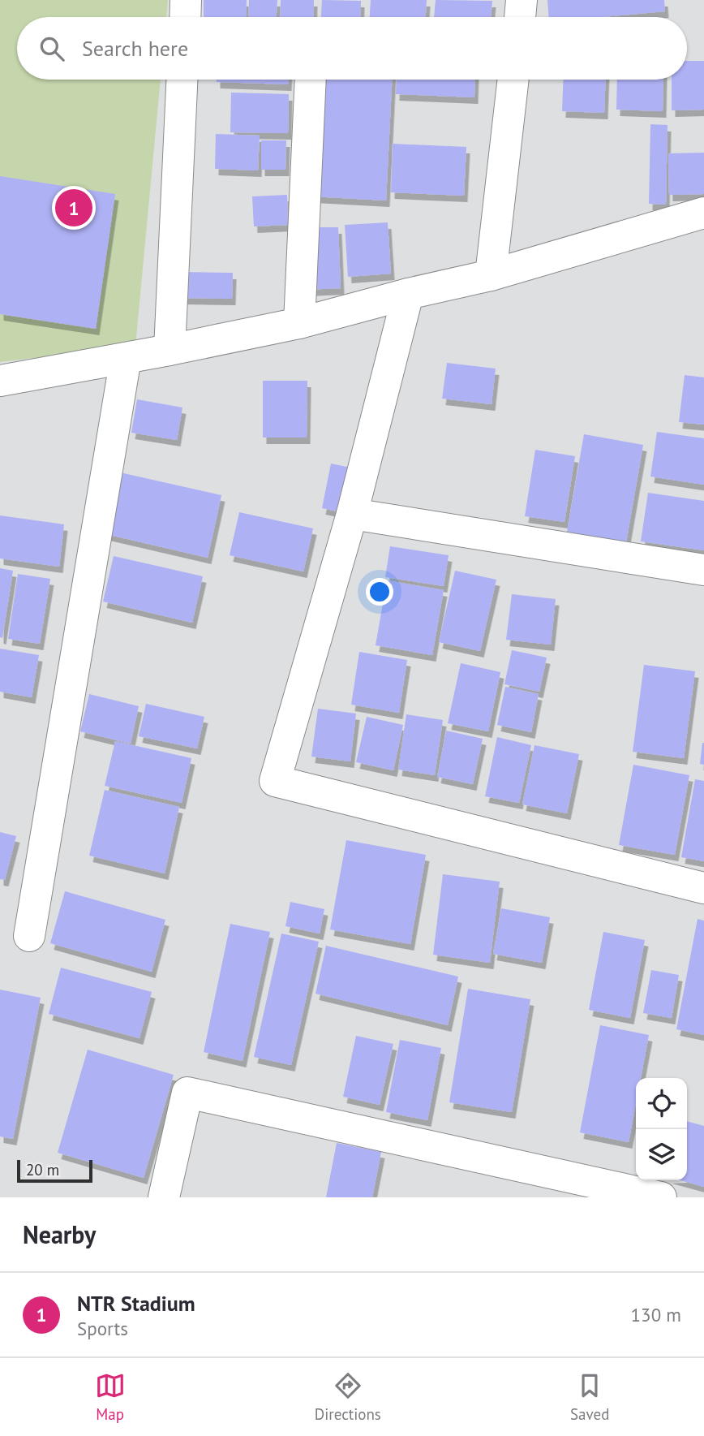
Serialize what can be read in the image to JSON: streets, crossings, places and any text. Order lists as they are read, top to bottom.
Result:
{
  "scale_bar": "20 m",
  "page": {
    "search": "Search here",
    "pins": "1",
    "scale": "20 m",
    "heading": "Nearby",
    "list": [
      {
        "mark": "1",
        "name": "NTR Stadium",
        "note": "Sports",
        "value": "130 m"
      }
    ],
    "nav": ["Map", "Directions", "Saved"]
  }
}
